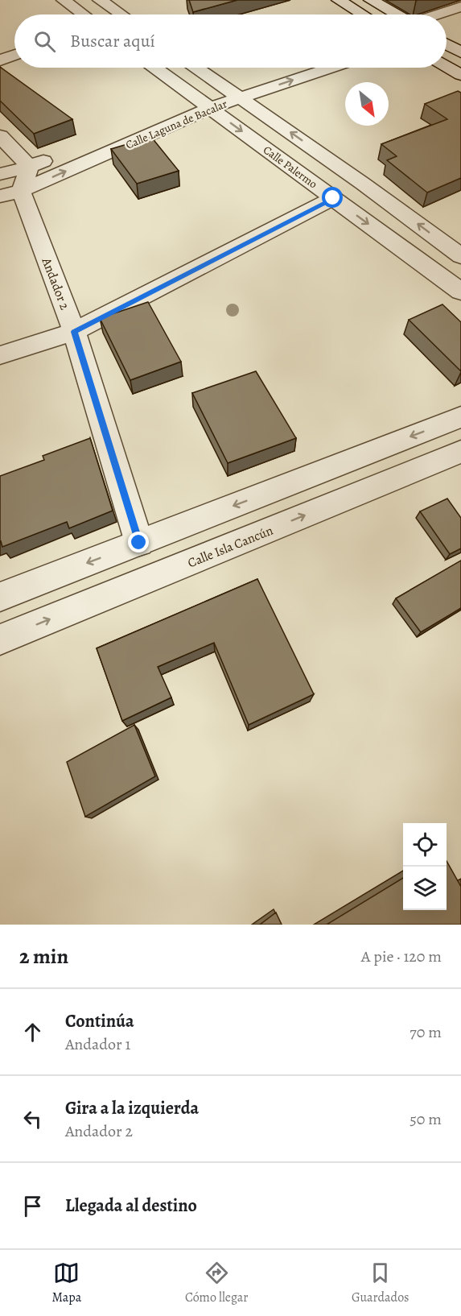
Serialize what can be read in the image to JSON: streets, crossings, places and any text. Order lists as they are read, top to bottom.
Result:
{
  "streets": {
    "street": [
      "Calle Laguna de Bacalar",
      "Calle Palermo",
      "Andador 2",
      "Calle Isla Cancún"
    ]
  },
  "crossings": [
    ["Calle Laguna de Bacalar", "Calle Palermo"],
    ["Calle Laguna de Bacalar", "Andador 2"]
  ],
  "north": "bottom right",
  "page": {
    "search": "Buscar aquí",
    "heading": ["2 min", "A pie · 120 m"],
    "list": [
      ["Continúa", "Andador 1", "70 m"],
      ["Gira a la izquierda", "Andador 2", "50 m"],
      "Llegada al destino"
    ],
    "nav": ["Mapa", "Cómo llegar", "Guardados"]
  }
}
